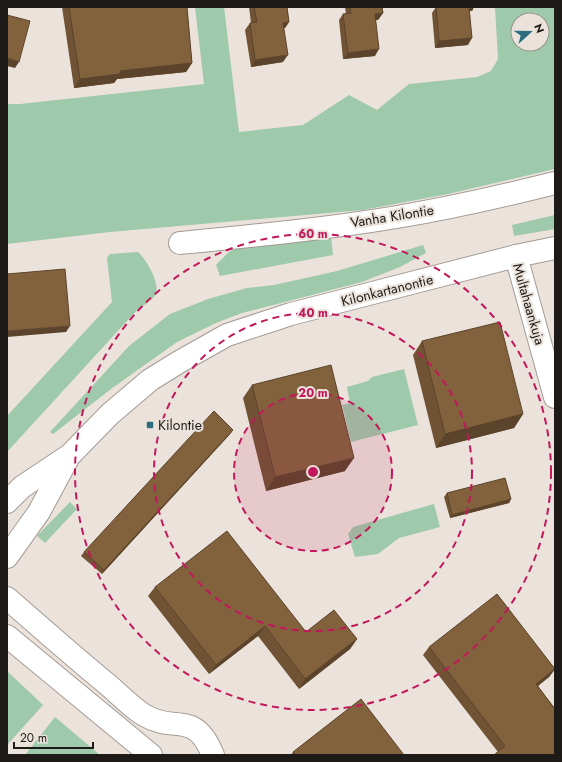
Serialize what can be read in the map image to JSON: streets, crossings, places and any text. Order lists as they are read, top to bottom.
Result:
{
  "streets": {
    "street": ["Vanha Kilontie", "Kilonkartanontie", "Multahaankuja"]
  },
  "crossings": [
    ["Kilonkartanontie", "Multahaankuja"]
  ],
  "places": {
    "transit": ["Kilontie"]
  },
  "scale_bar": "20 m",
  "north": "right",
  "rings": ["60 m", "40 m", "20 m"]
}
